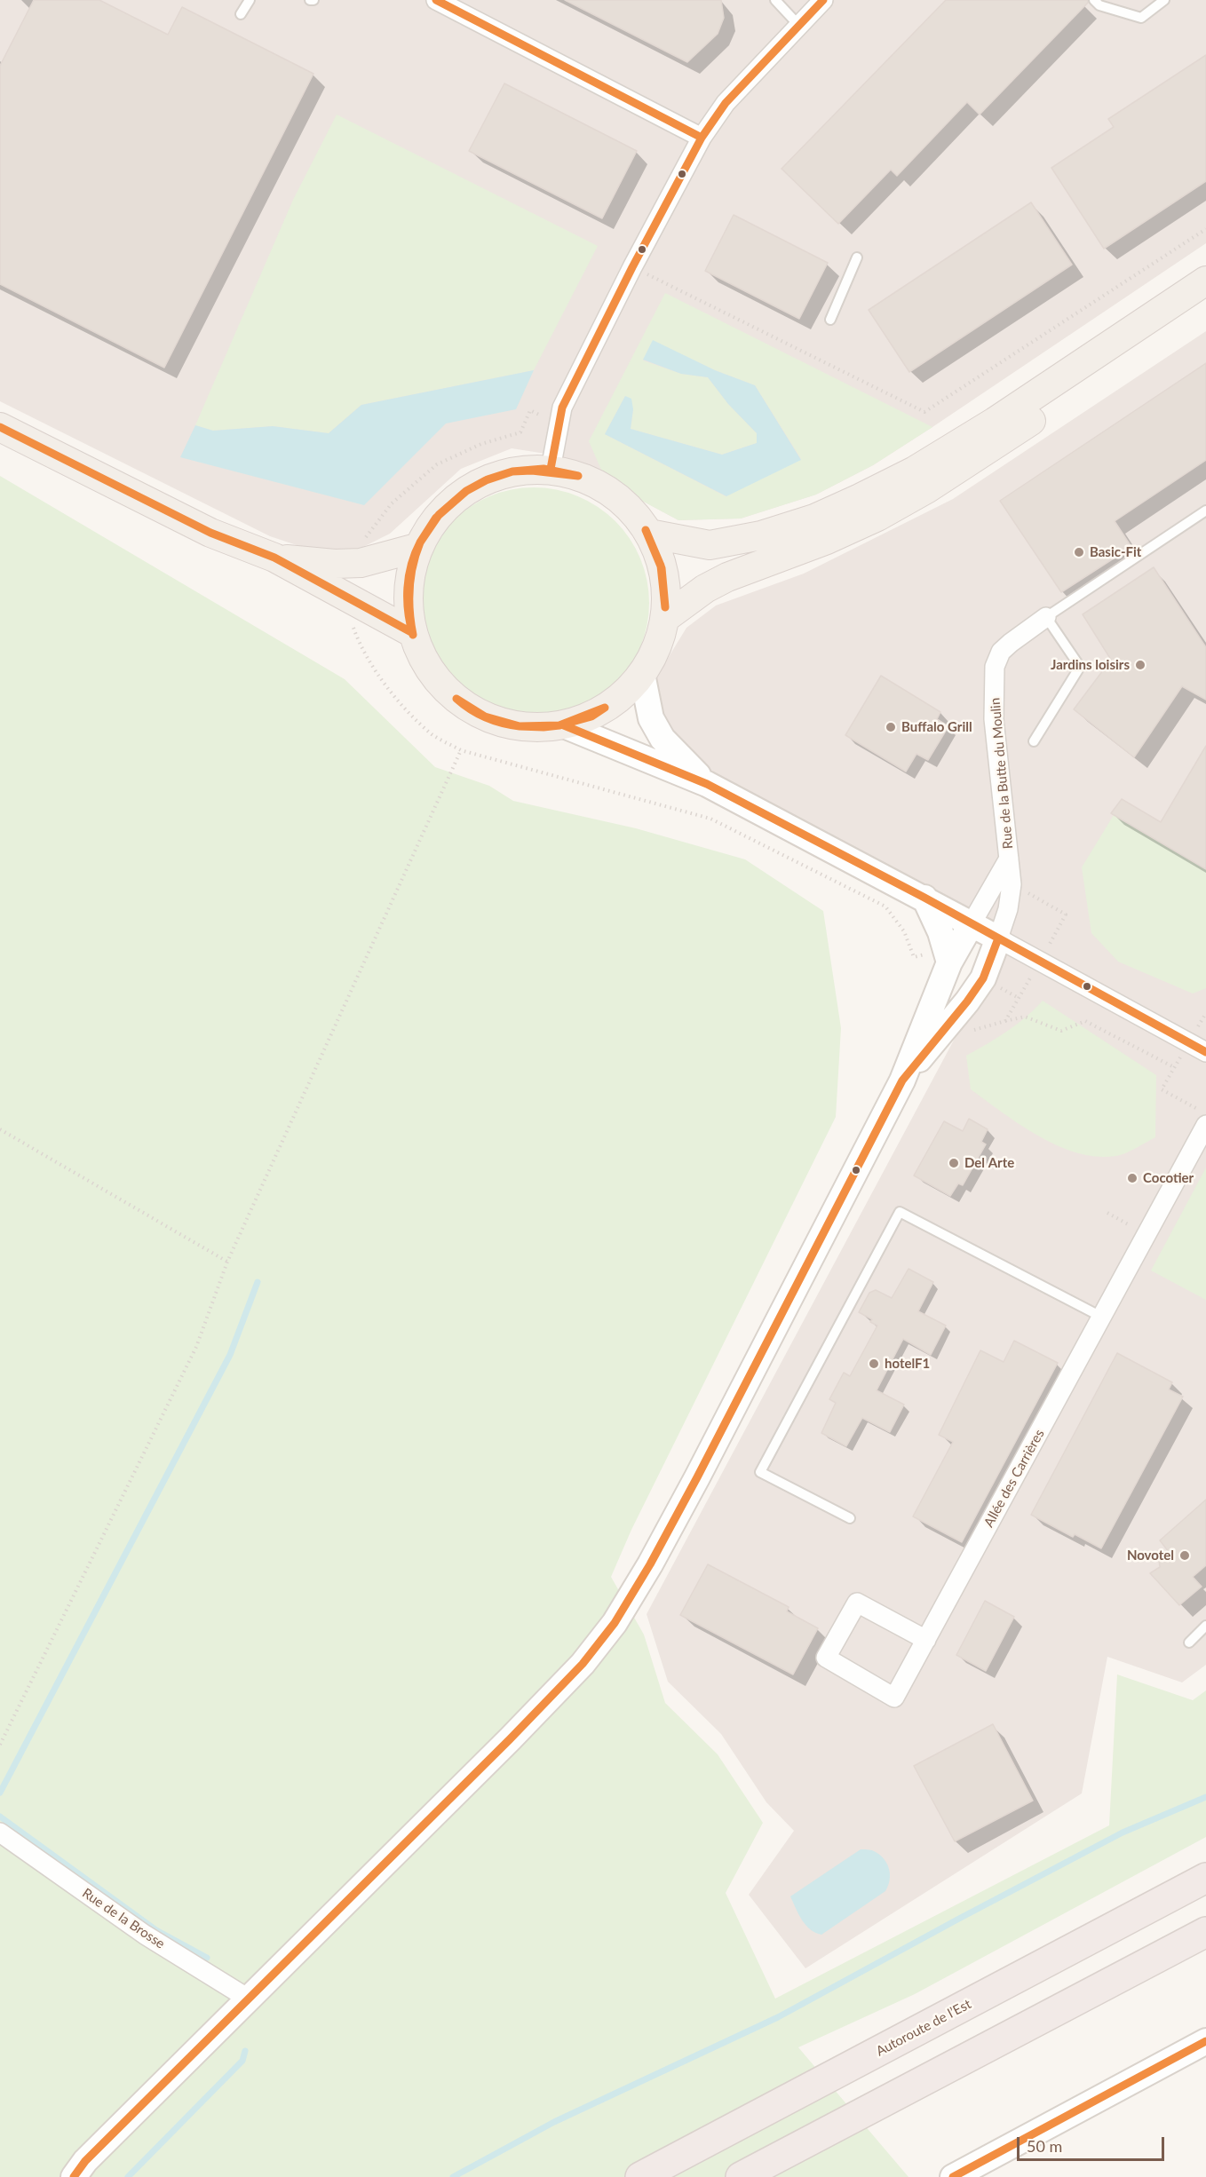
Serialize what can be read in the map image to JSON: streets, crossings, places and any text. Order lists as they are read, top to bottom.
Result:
{
  "streets": {
    "highway": ["Autoroute de l’Est"],
    "street": ["Rue de la Butte du Moulin", "Allée des Carrières", "Rue de la Brosse"]
  },
  "places": [
    "Basic-Fit",
    "Jardins loisirs",
    "Buffalo Grill",
    "Del Arte",
    "Cocotier",
    "hotelF1",
    "Novotel"
  ],
  "scale_bar": "50 m"
}
